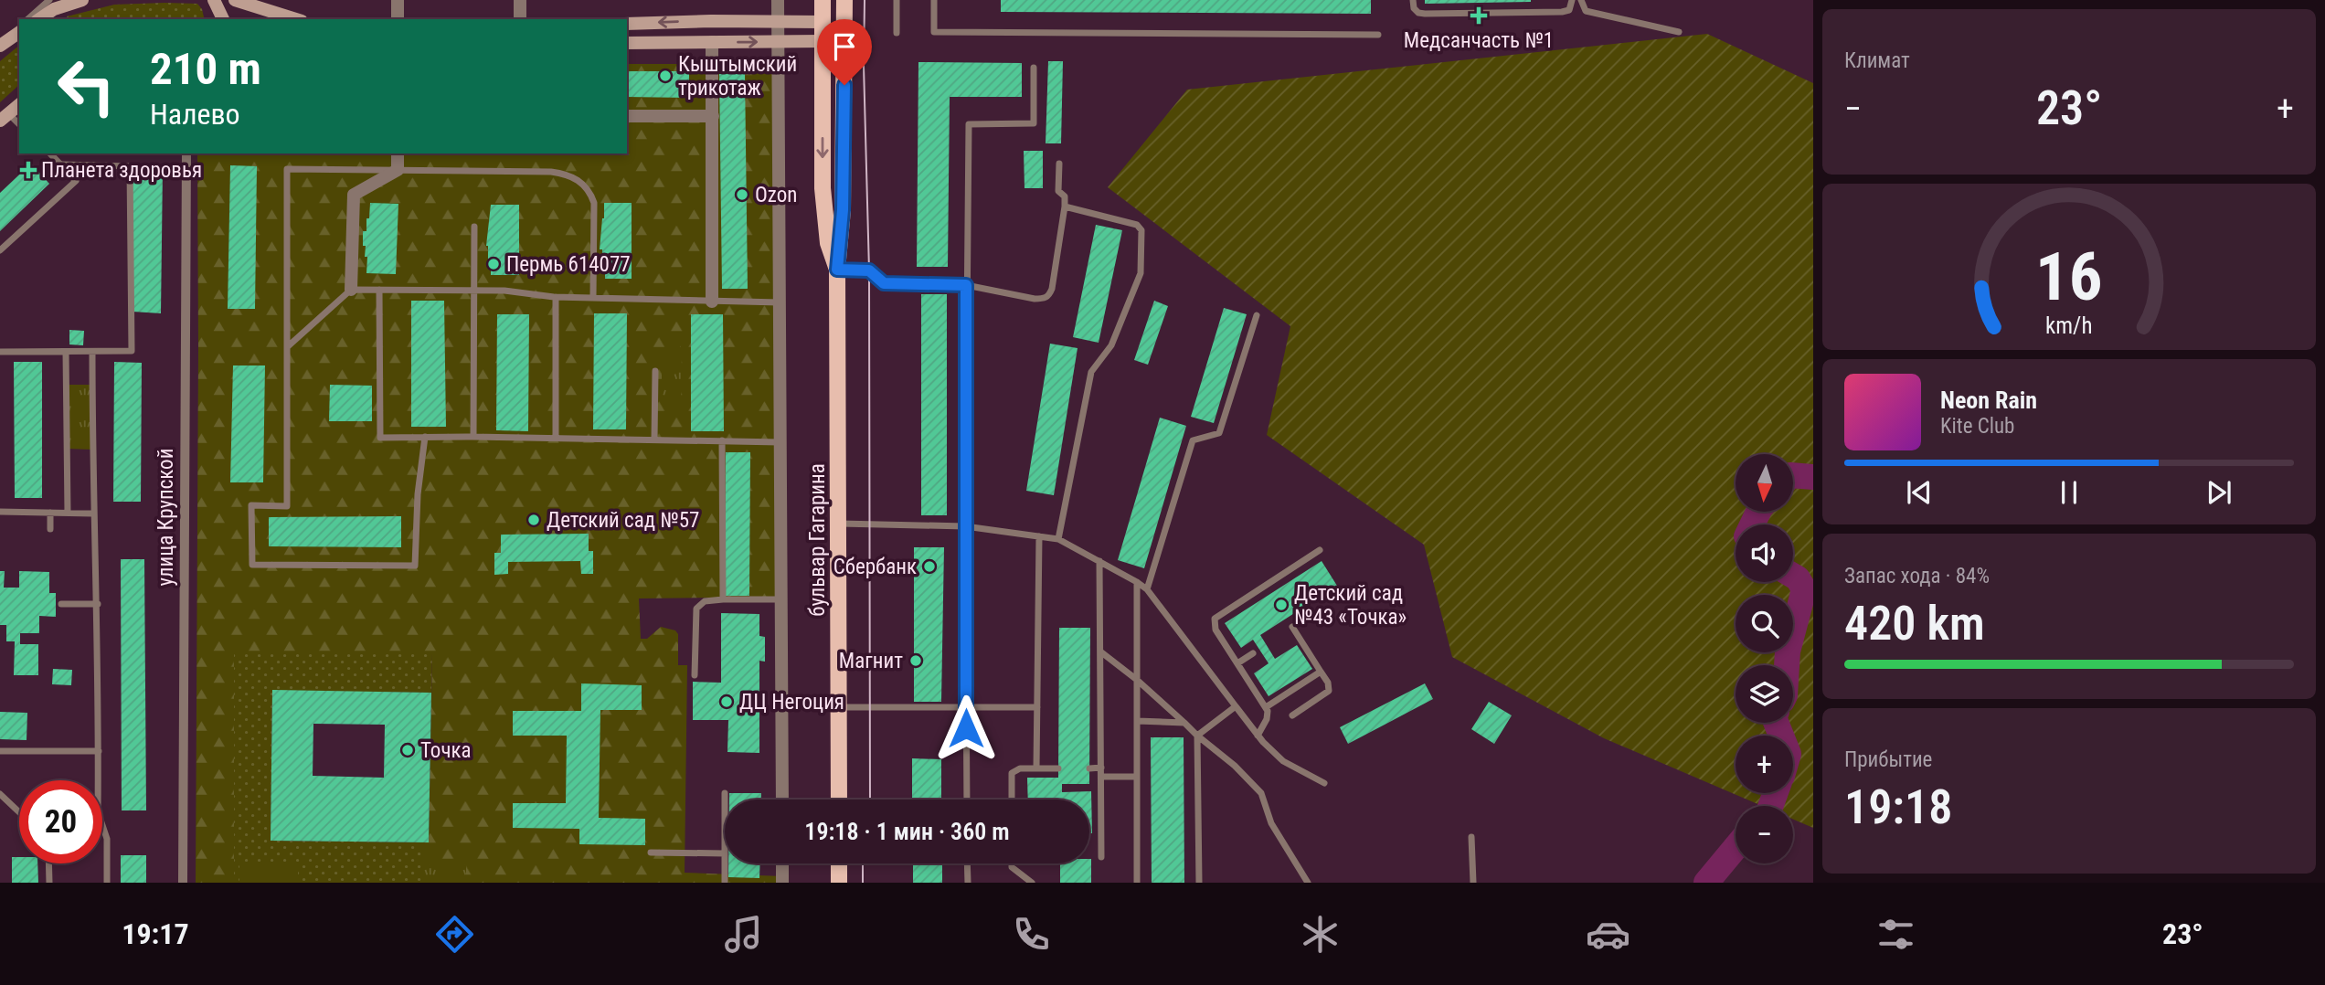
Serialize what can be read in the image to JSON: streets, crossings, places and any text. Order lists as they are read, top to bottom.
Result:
{
  "streets": {
    "main road": ["бульвар Гагарина"],
    "street": ["улица Крупской"]
  },
  "places": {
    "health": ["Медсанчасть №1", "Планета здоровья"],
    "other": [
      "Кыштымский трикотаж",
      "Ozon",
      "Пермь 614077",
      "Детский сад №57",
      "Сбербанк",
      "Детский сад №43 «Точка»",
      "Магнит",
      "ДЦ Негоция",
      "Точка"
    ]
  },
  "north": "bottom",
  "page": {
    "tile": [
      "Климат",
      ["Запас хода · 84%", "420 km"],
      ["Прибытие", "19:18"]
    ],
    "turn": ["210 m", "Налево"],
    "heat": ["−", "23°", "+"],
    "song": ["Neon Rain", "Kite Club"],
    "map_buttons": ["+", "−"],
    "limit": "20",
    "trip": "19:18 · 1 мин · 360 m",
    "tabs": ["19:17", "23°"],
    "gauge": ["16", "km/h"]
  }
}
